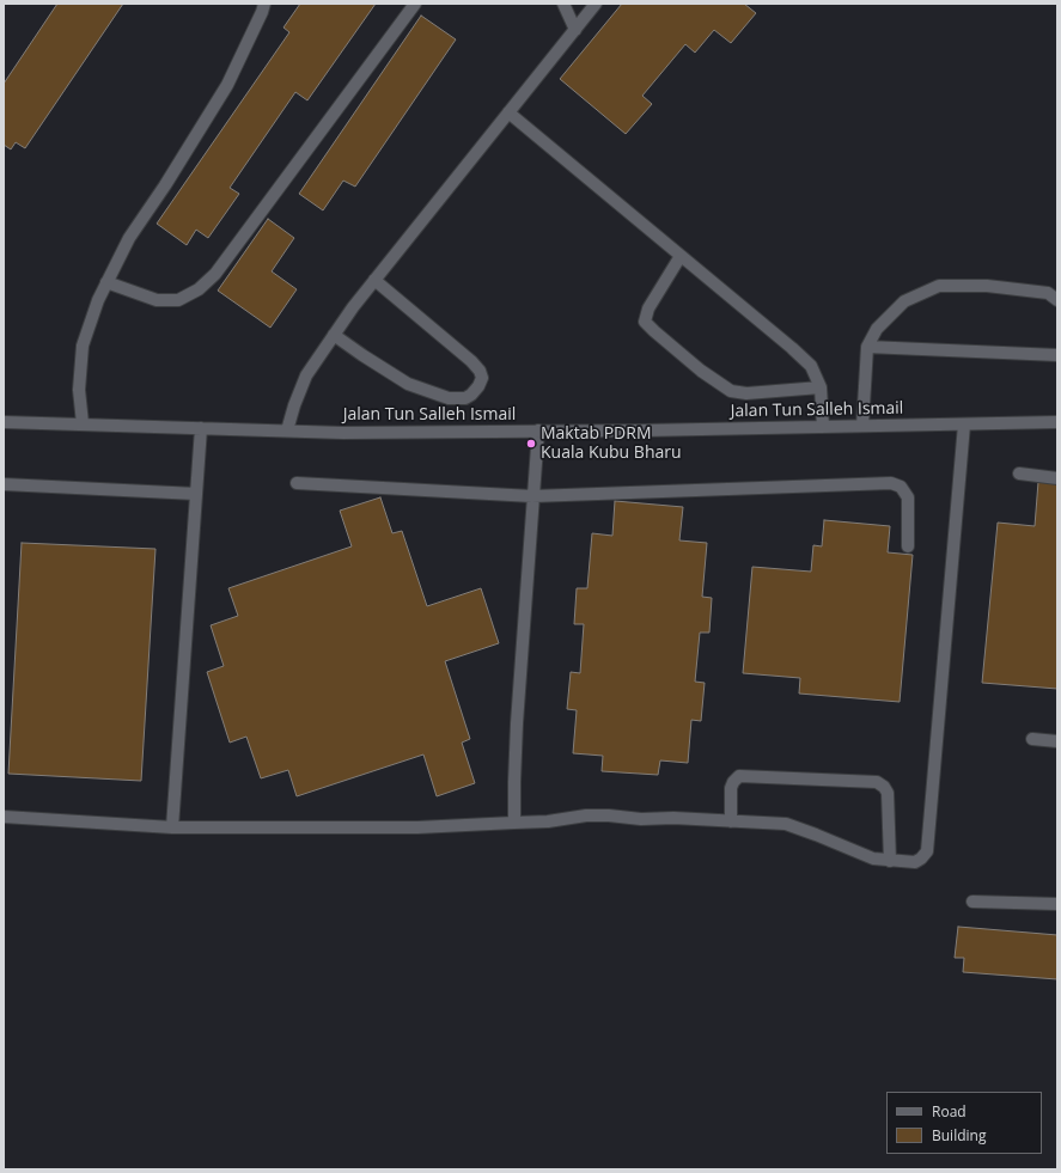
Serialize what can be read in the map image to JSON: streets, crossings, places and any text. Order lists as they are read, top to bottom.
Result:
{
  "streets": {
    "street": ["Jalan Tun Salleh Ismail"]
  },
  "places": ["Maktab PDRM Kuala Kubu Bharu"],
  "legend": ["Road", "Building"]
}
